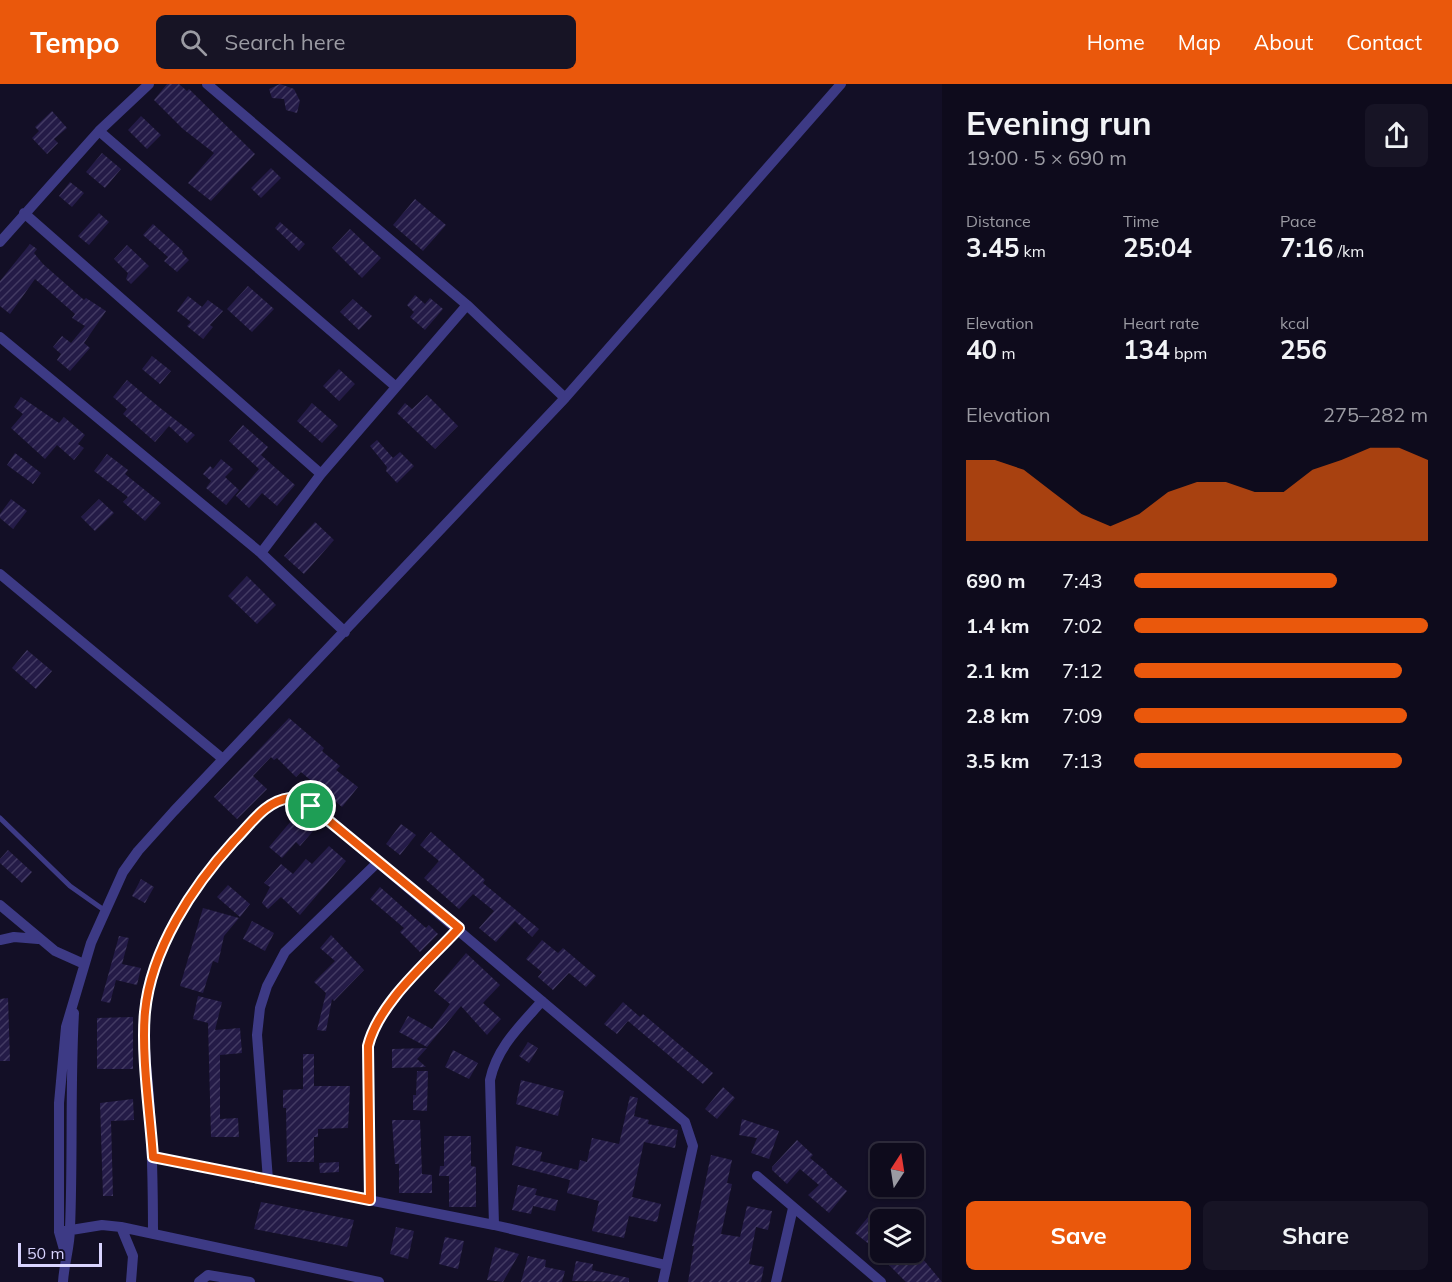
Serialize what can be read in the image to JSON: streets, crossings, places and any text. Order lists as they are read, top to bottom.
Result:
{
  "scale_bar": "50 m",
  "north": "top",
  "page": {
    "header": "Tempo",
    "search": "Search here",
    "nav": [
      "Home",
      "Map",
      "About",
      "Contact"
    ],
    "heading": ["Evening run", "19:00 · 5 × 690 m"],
    "stats": [
      ["Distance", "3.45 km"],
      ["Time", "25:04"],
      ["Pace", "7:16 /km"],
      ["Elevation", "40 m"],
      ["Heart rate", "134 bpm"],
      ["kcal", "256"]
    ],
    "chart": ["Elevation", "275–282 m"],
    "list": [
      {
        "name": "690 m",
        "note": "7:43"
      },
      {
        "name": "1.4 km",
        "note": "7:02"
      },
      {
        "name": "2.1 km",
        "note": "7:12"
      },
      {
        "name": "2.8 km",
        "note": "7:09"
      },
      {
        "name": "3.5 km",
        "note": "7:13"
      }
    ],
    "buttons": ["Save", "Share"],
    "scale": "50 m"
  }
}
